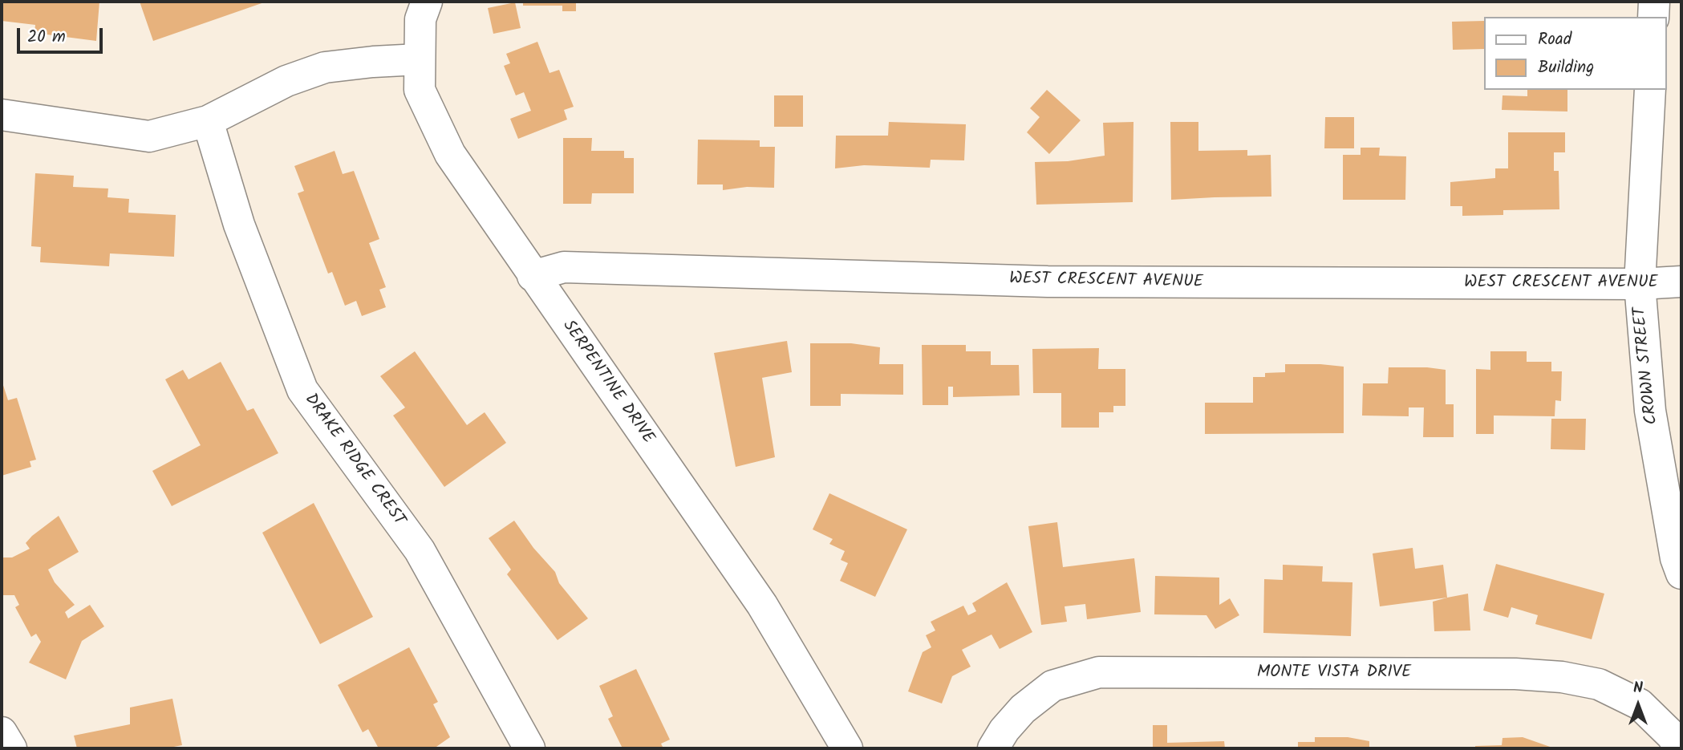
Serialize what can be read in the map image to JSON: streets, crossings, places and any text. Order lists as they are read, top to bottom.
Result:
{
  "streets": {
    "street": [
      "WEST CRESCENT AVENUE",
      "CROWN STREET",
      "SERPENTINE DRIVE",
      "DRAKE RIDGE CREST",
      "MONTE VISTA DRIVE"
    ]
  },
  "crossings": [
    ["WEST CRESCENT AVENUE", "CROWN STREET"],
    ["WEST CRESCENT AVENUE", "SERPENTINE DRIVE"]
  ],
  "legend": ["Road", "Building"],
  "scale_bar": "20 m",
  "north": "top"
}
